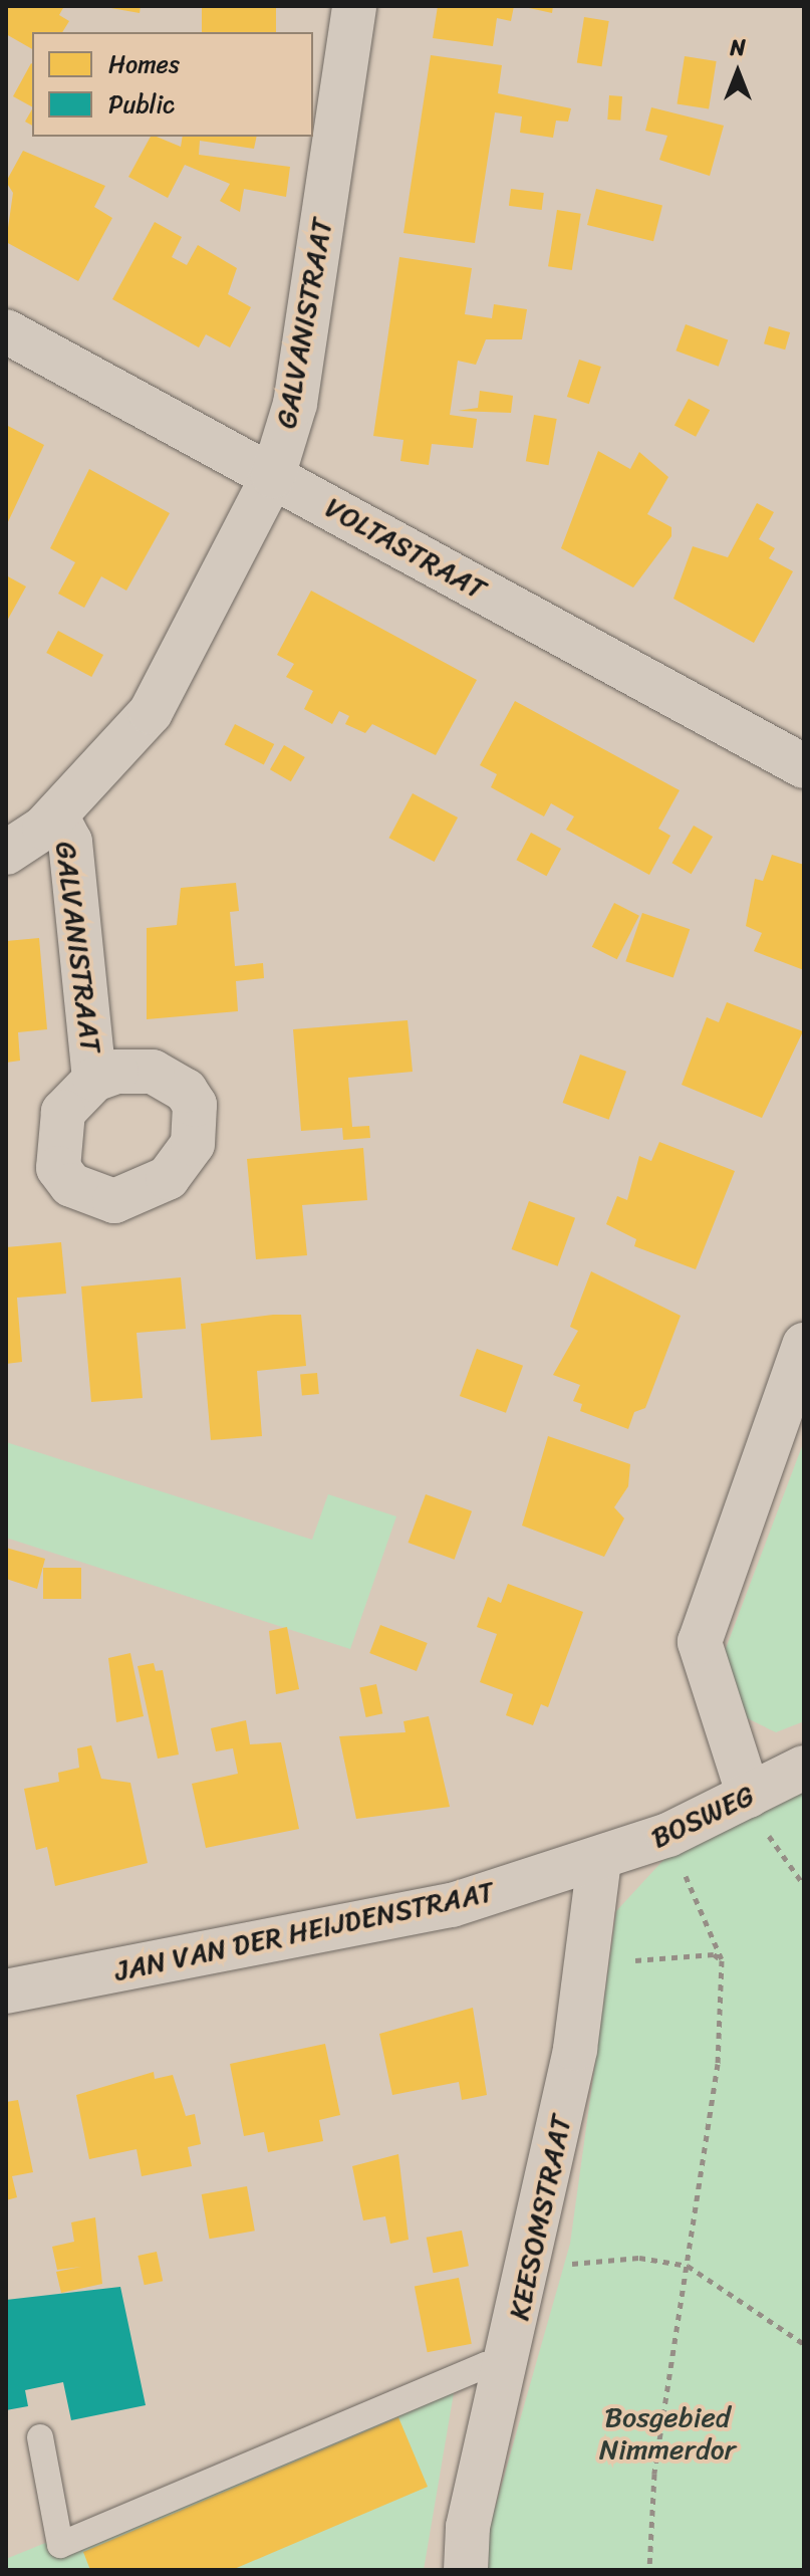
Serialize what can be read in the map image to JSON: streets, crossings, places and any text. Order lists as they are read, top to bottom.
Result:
{
  "streets": {
    "street": [
      "GALVANISTRAAT",
      "VOLTASTRAAT",
      "BOSWEG",
      "JAN VAN DER HEIJDENSTRAAT",
      "KEESOMSTRAAT"
    ]
  },
  "crossings": [
    ["GALVANISTRAAT", "VOLTASTRAAT"],
    ["BOSWEG", "JAN VAN DER HEIJDENSTRAAT"],
    ["BOSWEG", "KEESOMSTRAAT"],
    ["JAN VAN DER HEIJDENSTRAAT", "KEESOMSTRAAT"]
  ],
  "parks": ["Bosgebied Nimmerdor"],
  "legend": ["Homes", "Public"],
  "north": "top"
}
